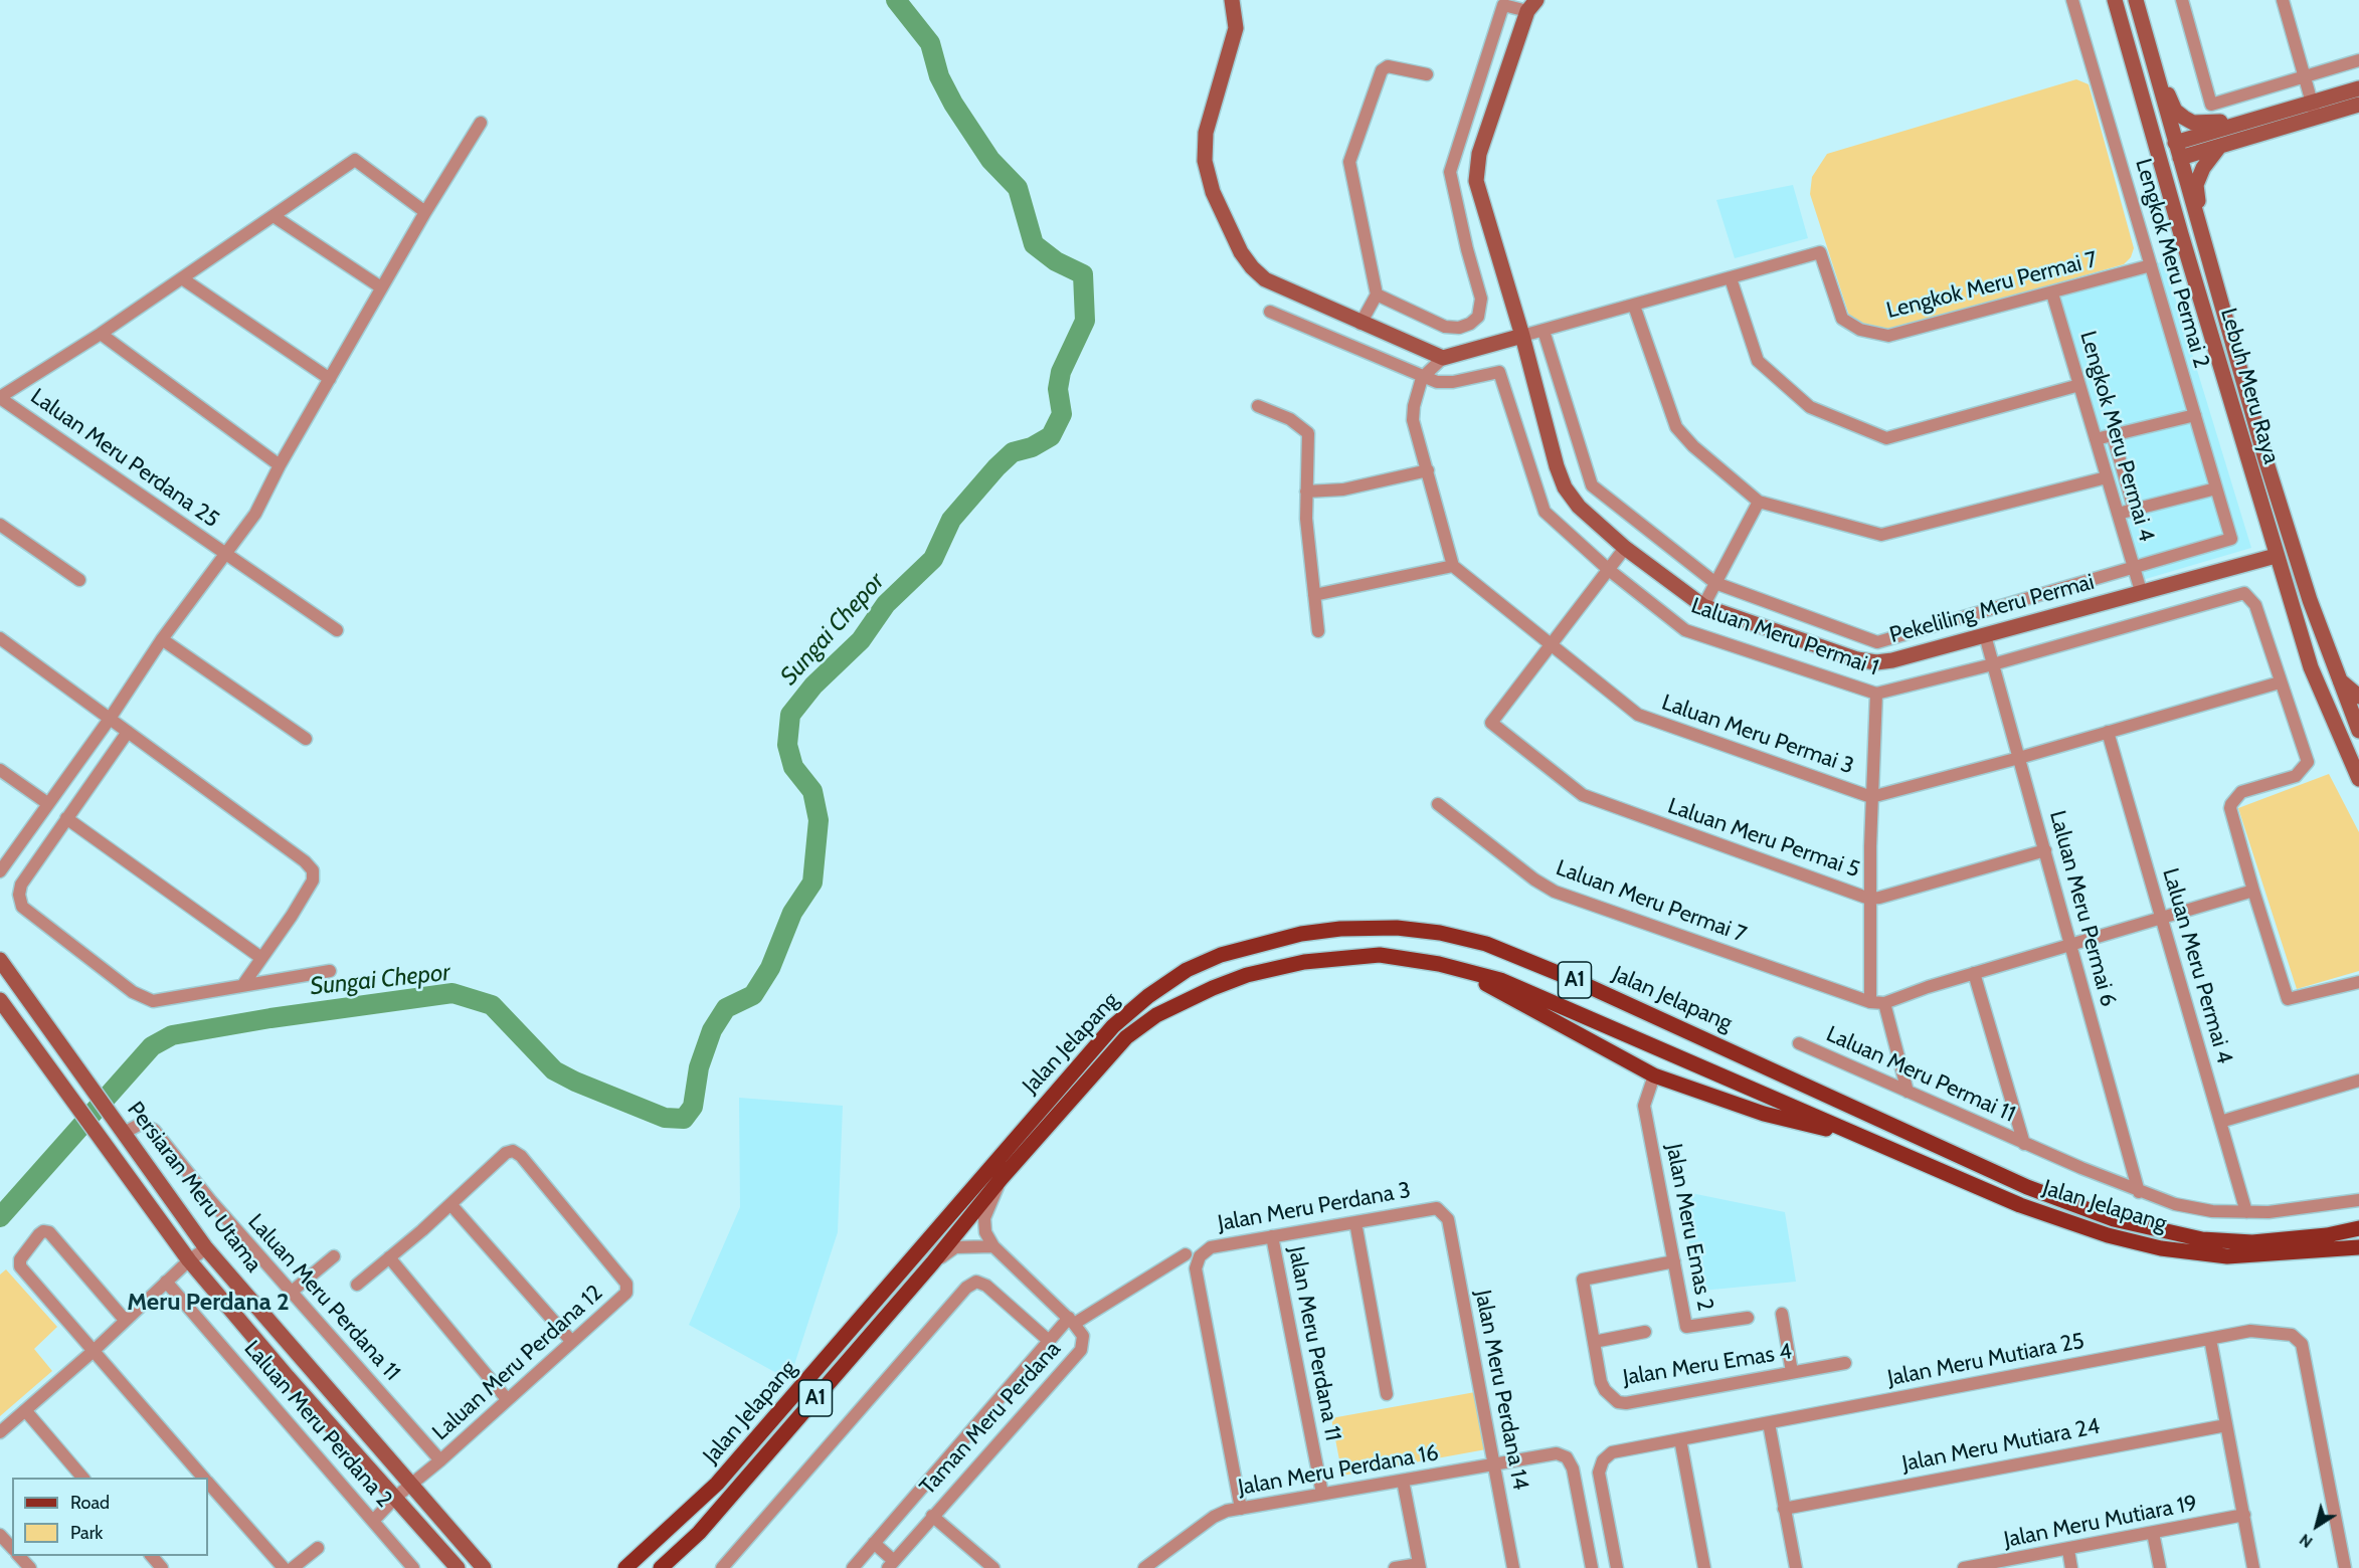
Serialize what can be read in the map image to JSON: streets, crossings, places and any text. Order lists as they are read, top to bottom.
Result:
{
  "streets": {
    "main road": ["A1", "Jalan Jelapang"],
    "street": [
      "Lengkok Meru Permai 2",
      "Lengkok Meru Permai 7",
      "Lebuh Meru Raya",
      "Lengkok Meru Permai 4",
      "Laluan Meru Perdana 25",
      "Pekeliling Meru Permai",
      "Laluan Meru Permai 1",
      "Laluan Meru Permai 3",
      "Laluan Meru Permai 5",
      "Laluan Meru Permai 7",
      "Laluan Meru Permai 6",
      "Laluan Meru Permai 4",
      "Laluan Meru Permai 11",
      "Persiaran Meru Utama",
      "Jalan Meru Perdana 3",
      "Jalan Meru Emas 2",
      "Laluan Meru Perdana 11",
      "Jalan Meru Perdana 11",
      "Jalan Meru Mutiara 25",
      "Laluan Meru Perdana 12",
      "Jalan Meru Emas 4",
      "Jalan Meru Perdana 14",
      "Taman Meru Perdana",
      "Laluan Meru Perdana 2",
      "Jalan Meru Mutiara 24",
      "Jalan Meru Perdana 16",
      "Jalan Meru Mutiara 19"
    ]
  },
  "crossings": [
    ["Lengkok Meru Permai 2", "Lengkok Meru Permai 7"],
    ["Lengkok Meru Permai 2", "Lengkok Meru Permai 4"],
    ["Lengkok Meru Permai 7", "Lengkok Meru Permai 4"],
    ["Lebuh Meru Raya", "Pekeliling Meru Permai"],
    ["Lengkok Meru Permai 4", "Pekeliling Meru Permai"],
    ["Pekeliling Meru Permai", "Laluan Meru Permai 6"],
    ["Laluan Meru Permai 1", "Laluan Meru Permai 3"],
    ["Laluan Meru Permai 1", "Laluan Meru Permai 6"],
    ["Laluan Meru Permai 3", "Laluan Meru Permai 5"],
    ["Laluan Meru Permai 3", "Laluan Meru Permai 6"],
    ["Laluan Meru Permai 3", "Laluan Meru Permai 4"],
    ["Laluan Meru Permai 5", "Laluan Meru Permai 6"],
    ["Laluan Meru Permai 6", "Laluan Meru Permai 11"],
    ["Laluan Meru Permai 4", "Laluan Meru Permai 11"],
    ["Jalan Jelapang", "Taman Meru Perdana"],
    ["Persiaran Meru Utama", "Laluan Meru Perdana 11"],
    ["Persiaran Meru Utama", "Laluan Meru Perdana 12"],
    ["Jalan Meru Perdana 3", "Jalan Meru Perdana 11"],
    ["Jalan Meru Perdana 3", "Jalan Meru Perdana 14"],
    ["Jalan Meru Perdana 3", "Jalan Meru Perdana 16"],
    ["Jalan Meru Emas 2", "Jalan Meru Emas 4"],
    ["Laluan Meru Perdana 11", "Laluan Meru Perdana 12"],
    ["Jalan Meru Perdana 11", "Jalan Meru Perdana 16"],
    ["Laluan Meru Perdana 12", "Laluan Meru Perdana 2"],
    ["Jalan Meru Perdana 14", "Jalan Meru Perdana 16"]
  ],
  "districts": ["Meru Perdana 2"],
  "water": ["Sungai Chepor"],
  "legend": ["Road", "Park"],
  "north": "bottom left"
}
